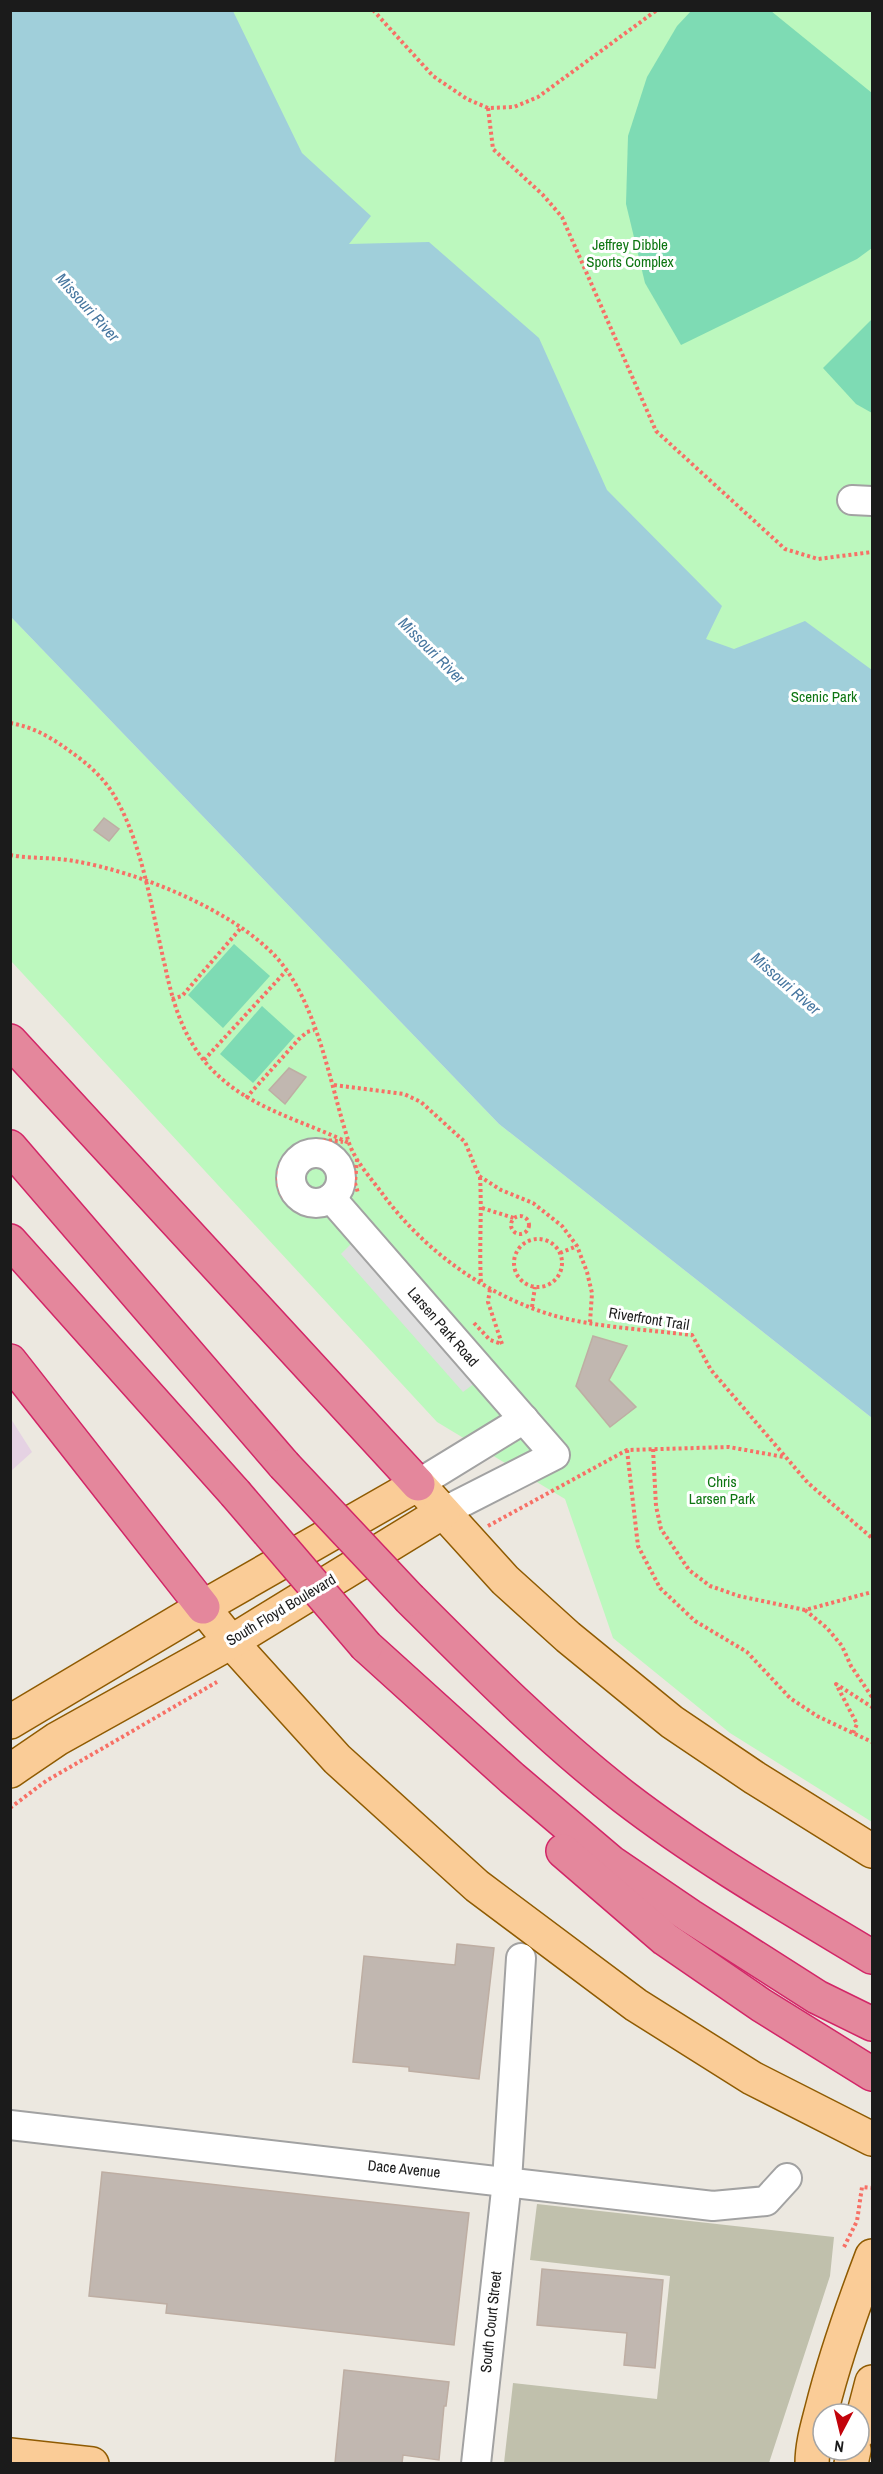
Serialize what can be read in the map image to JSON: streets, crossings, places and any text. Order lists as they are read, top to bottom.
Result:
{
  "streets": {
    "main road": ["South Floyd Boulevard"],
    "street": ["Larsen Park Road", "Dace Avenue", "South Court Street"],
    "path": ["Riverfront Trail"]
  },
  "crossings": [
    ["Larsen Park Road", "South Floyd Boulevard"],
    ["Dace Avenue", "South Court Street"]
  ],
  "water": ["Missouri River"],
  "parks": ["Jeffrey Dibble Sports Complex", "Scenic Park", "Chris Larsen Park"],
  "north": "bottom"
}
